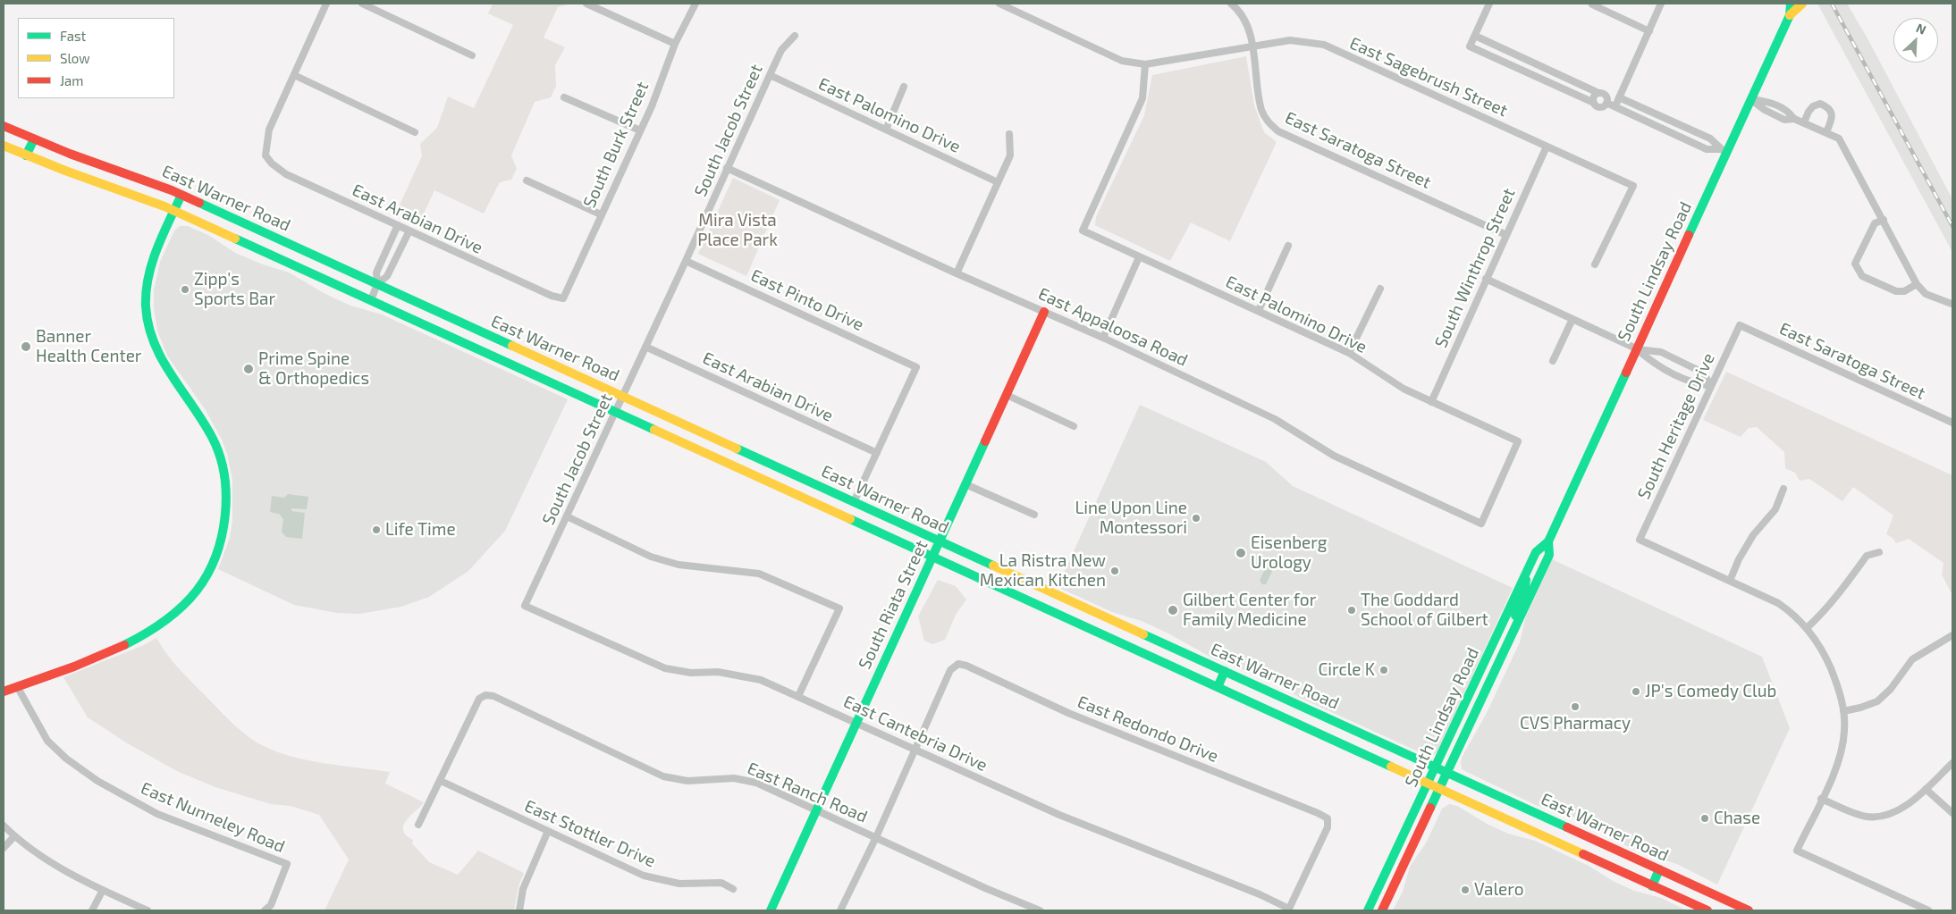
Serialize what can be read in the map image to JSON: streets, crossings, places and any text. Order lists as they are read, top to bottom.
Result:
{
  "streets": {
    "main road": ["East Warner Road", "South Lindsay Road", "South Riata Street"],
    "street": [
      "East Sagebrush Street",
      "East Palomino Drive",
      "South Jacob Street",
      "South Burk Street",
      "East Saratoga Street",
      "East Arabian Drive",
      "South Winthrop Street",
      "East Pinto Drive",
      "East Appaloosa Road",
      "South Heritage Drive",
      "East Redondo Drive",
      "East Cantebria Drive",
      "East Ranch Road",
      "East Nunneley Road",
      "East Stottler Drive"
    ]
  },
  "crossings": [
    ["East Sagebrush Street", "East Saratoga Street"],
    ["East Sagebrush Street", "South Winthrop Street"],
    ["East Palomino Drive", "South Jacob Street"],
    ["East Palomino Drive", "South Winthrop Street"],
    ["East Palomino Drive", "East Appaloosa Road"],
    ["South Jacob Street", "East Warner Road"],
    ["South Jacob Street", "East Arabian Drive"],
    ["South Jacob Street", "East Pinto Drive"],
    ["South Jacob Street", "East Appaloosa Road"],
    ["South Jacob Street", "East Cantebria Drive"],
    ["South Burk Street", "East Arabian Drive"],
    ["East Saratoga Street", "South Winthrop Street"],
    ["East Saratoga Street", "South Heritage Drive"],
    ["East Warner Road", "South Lindsay Road"],
    ["East Warner Road", "South Riata Street"],
    ["East Arabian Drive", "East Pinto Drive"],
    ["East Appaloosa Road", "South Riata Street"],
    ["South Riata Street", "East Cantebria Drive"],
    ["South Riata Street", "East Ranch Road"],
    ["East Redondo Drive", "East Cantebria Drive"],
    ["East Ranch Road", "East Stottler Drive"]
  ],
  "parks": ["Mira Vista Place Park"],
  "places": [
    "Zipp's Sports Bar",
    "Banner Health Center",
    "Prime Spine & Orthopedics",
    "Line Upon Line Montessori",
    "Life Time",
    "Eisenberg Urology",
    "La Ristra New Mexican Kitchen",
    "Gilbert Center for Family Medicine",
    "The Goddard School of Gilbert",
    "Circle K",
    "JP's Comedy Club",
    "CVS Pharmacy",
    "Chase",
    "Valero"
  ],
  "legend": ["Fast", "Slow", "Jam"],
  "north": "top right"
}
